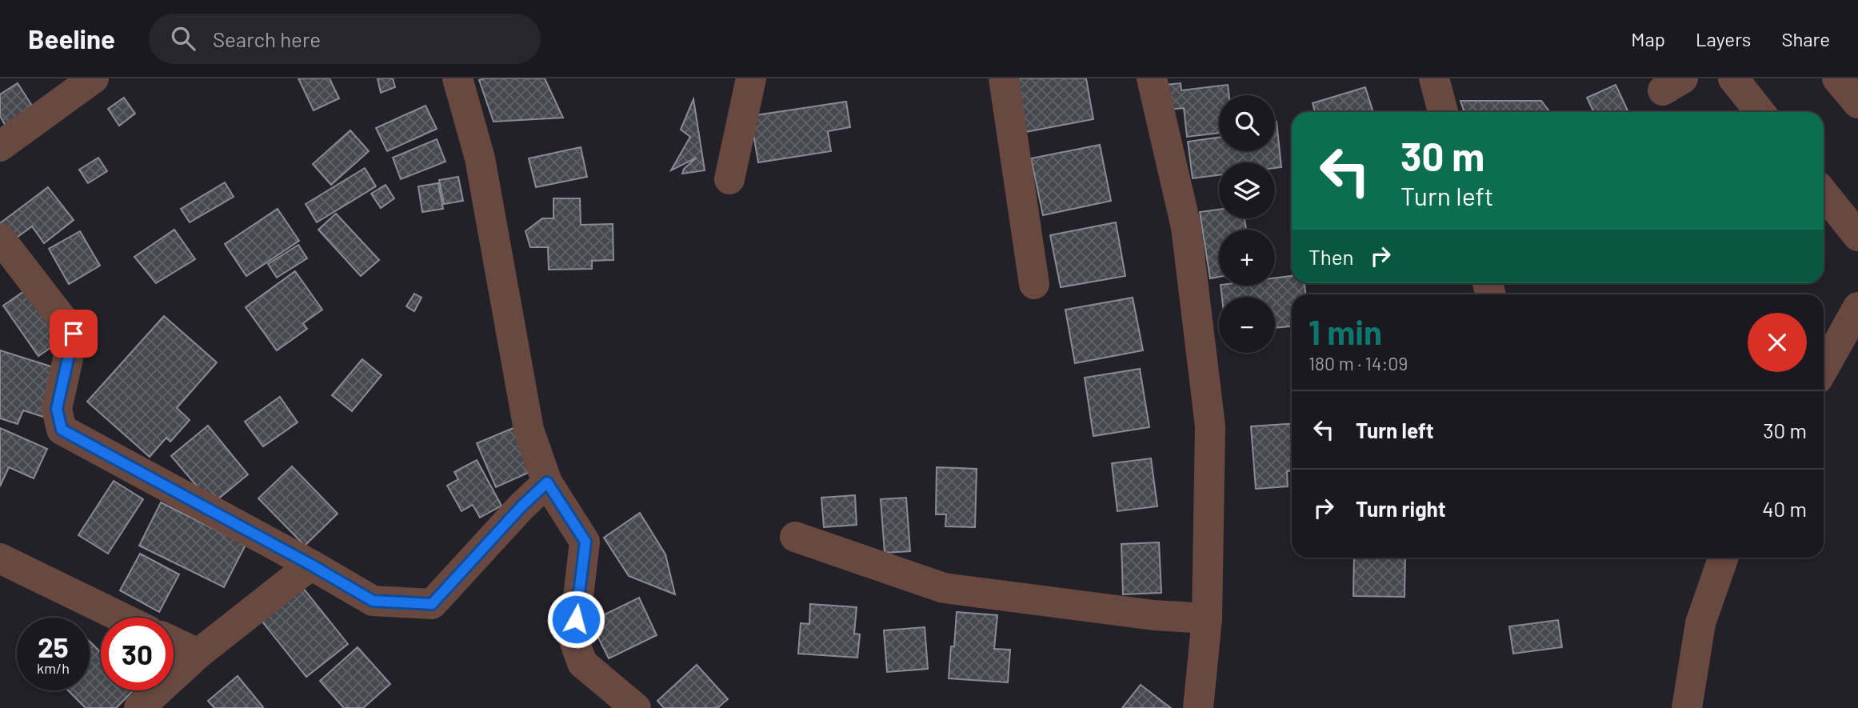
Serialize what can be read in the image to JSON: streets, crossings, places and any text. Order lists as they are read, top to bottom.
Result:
{
  "page": {
    "header": "Beeline",
    "search": "Search here",
    "nav": ["Map", "Layers", "Share"],
    "map_buttons": ["+", "−"],
    "turn": ["30 m", "Turn left"],
    "then": "Then",
    "heading": ["1 min", "180 m · 14:09"],
    "list": [
      {
        "name": "Turn left",
        "value": "30 m"
      },
      {
        "name": "Turn right",
        "value": "40 m"
      }
    ],
    "speed": "25 km/h",
    "limit": "30"
  }
}
